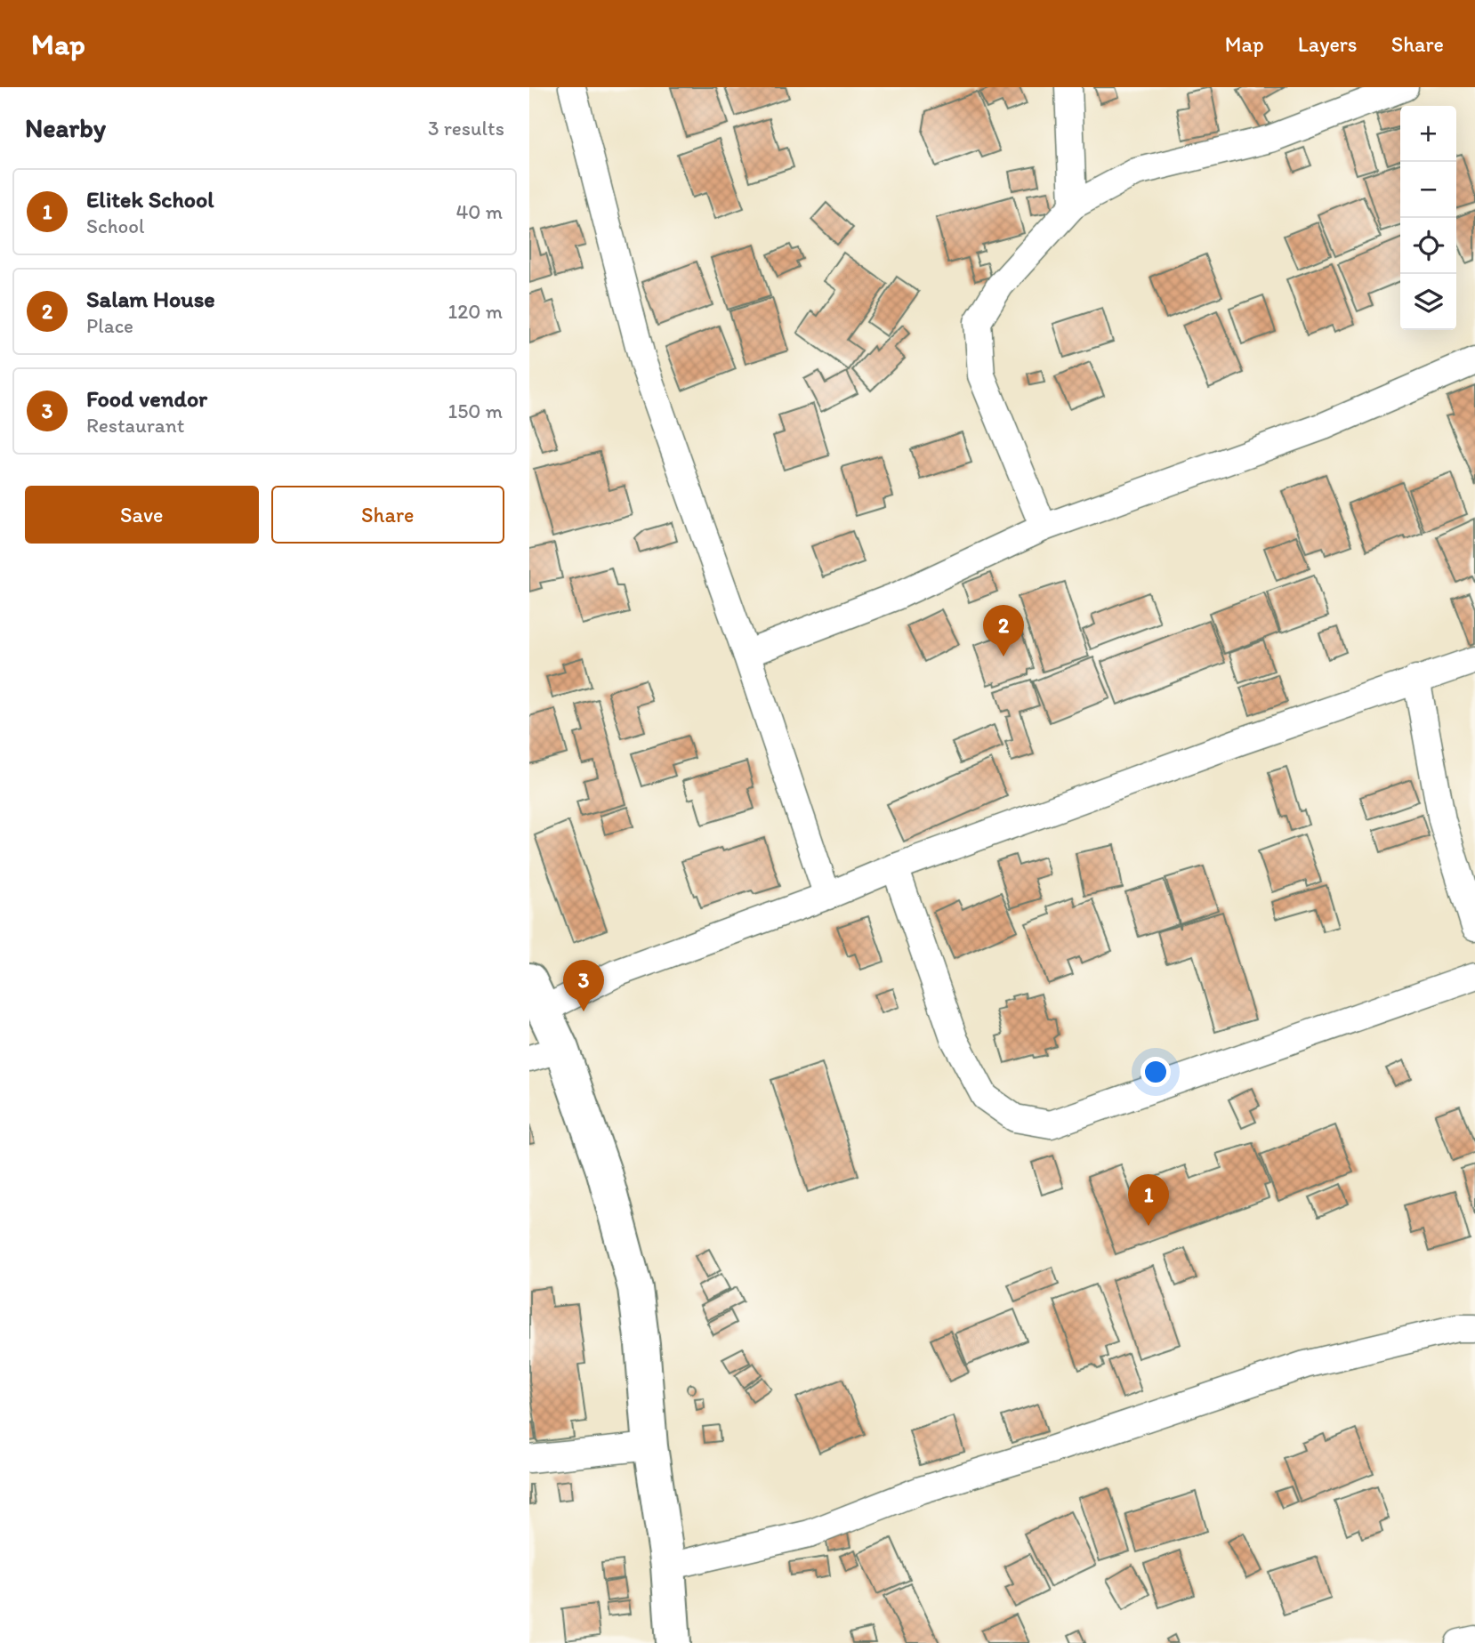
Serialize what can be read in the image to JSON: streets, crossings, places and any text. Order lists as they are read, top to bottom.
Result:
{
  "page": {
    "header": "Map",
    "nav": ["Map", "Layers", "Share"],
    "heading": ["Nearby", "3 results"],
    "map_buttons": ["+", "−"],
    "list": [
      {
        "mark": "1",
        "name": "Elitek School",
        "note": "School",
        "value": "40 m"
      },
      {
        "mark": "2",
        "name": "Salam House",
        "note": "Place",
        "value": "120 m"
      },
      {
        "mark": "3",
        "name": "Food vendor",
        "note": "Restaurant",
        "value": "150 m"
      }
    ],
    "buttons": ["Save", "Share"],
    "pins": ["2", "3", "1"]
  }
}
